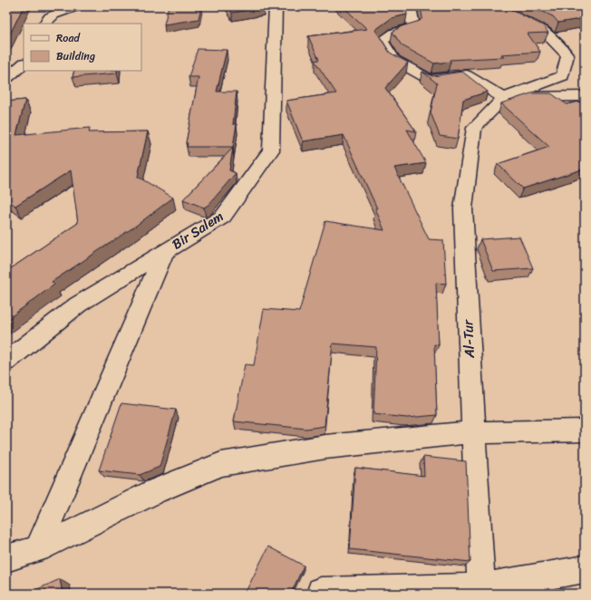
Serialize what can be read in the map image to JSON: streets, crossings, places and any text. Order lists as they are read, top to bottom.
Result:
{
  "streets": {
    "street": ["Bir Salem", "Al-Tur"]
  },
  "legend": ["Road", "Building"]
}
